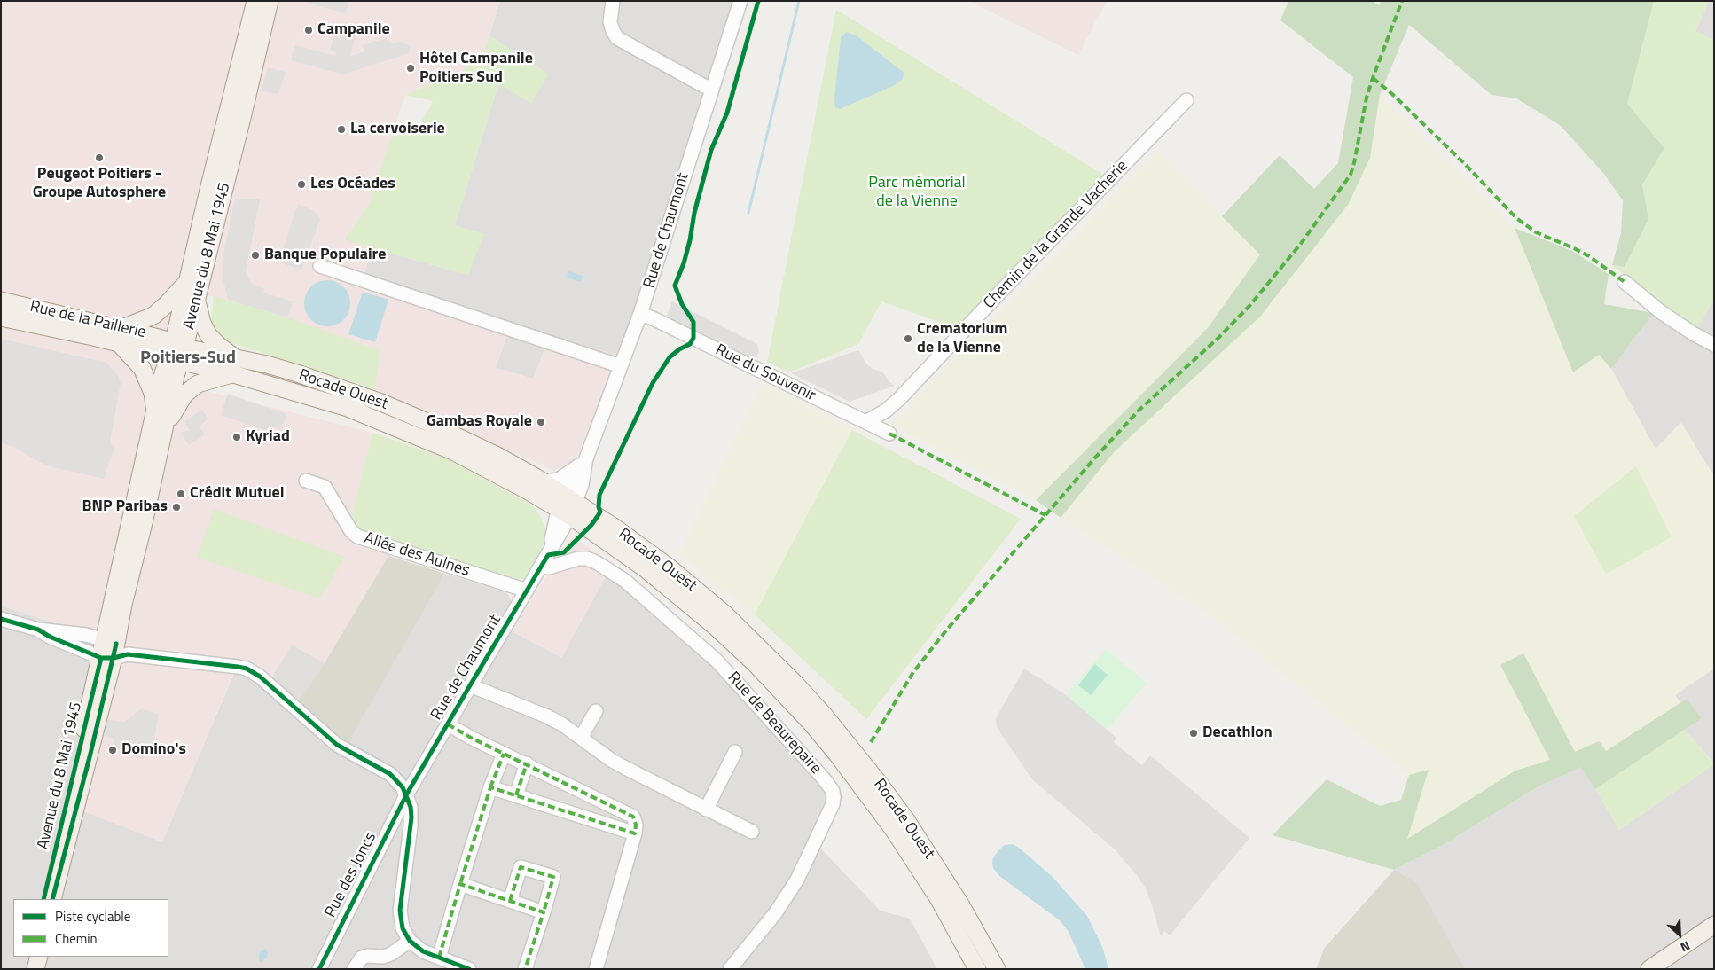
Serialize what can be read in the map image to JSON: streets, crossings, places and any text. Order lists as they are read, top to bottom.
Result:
{
  "streets": {
    "main road": ["Avenue du 8 Mai 1945", "Rue de la Paillerie", "Rocade Ouest"],
    "street": [
      "Rue de Chaumont",
      "Chemin de la Grande Vacherie",
      "Rue du Souvenir",
      "Allée des Aulnes",
      "Rue de Beaurepaire",
      "Rue des Joncs"
    ]
  },
  "crossings": [
    ["Rue de Chaumont", "Rue du Souvenir"],
    ["Rue de Chaumont", "Rocade Ouest"],
    ["Rue de Chaumont", "Allée des Aulnes"],
    ["Rue de Chaumont", "Rue de Beaurepaire"],
    ["Rue de Chaumont", "Rue des Joncs"],
    ["Chemin de la Grande Vacherie", "Rue du Souvenir"],
    ["Avenue du 8 Mai 1945", "Rue de la Paillerie"],
    ["Avenue du 8 Mai 1945", "Rocade Ouest"],
    ["Rue de la Paillerie", "Rocade Ouest"]
  ],
  "districts": ["Poitiers-Sud"],
  "parks": ["Parc mémorial de la Vienne"],
  "places": [
    "Campanile",
    "Hôtel Campanile Poitiers Sud",
    "La cervoiserie",
    "Peugeot Poitiers - Groupe Autosphere",
    "Les Océades",
    "Banque Populaire",
    "Crematorium de la Vienne",
    "Gambas Royale",
    "Kyriad",
    "Crédit Mutuel",
    "BNP Paribas",
    "Decathlon",
    "Domino's"
  ],
  "legend": ["Piste cyclable", "Chemin"],
  "north": "bottom right"
}
